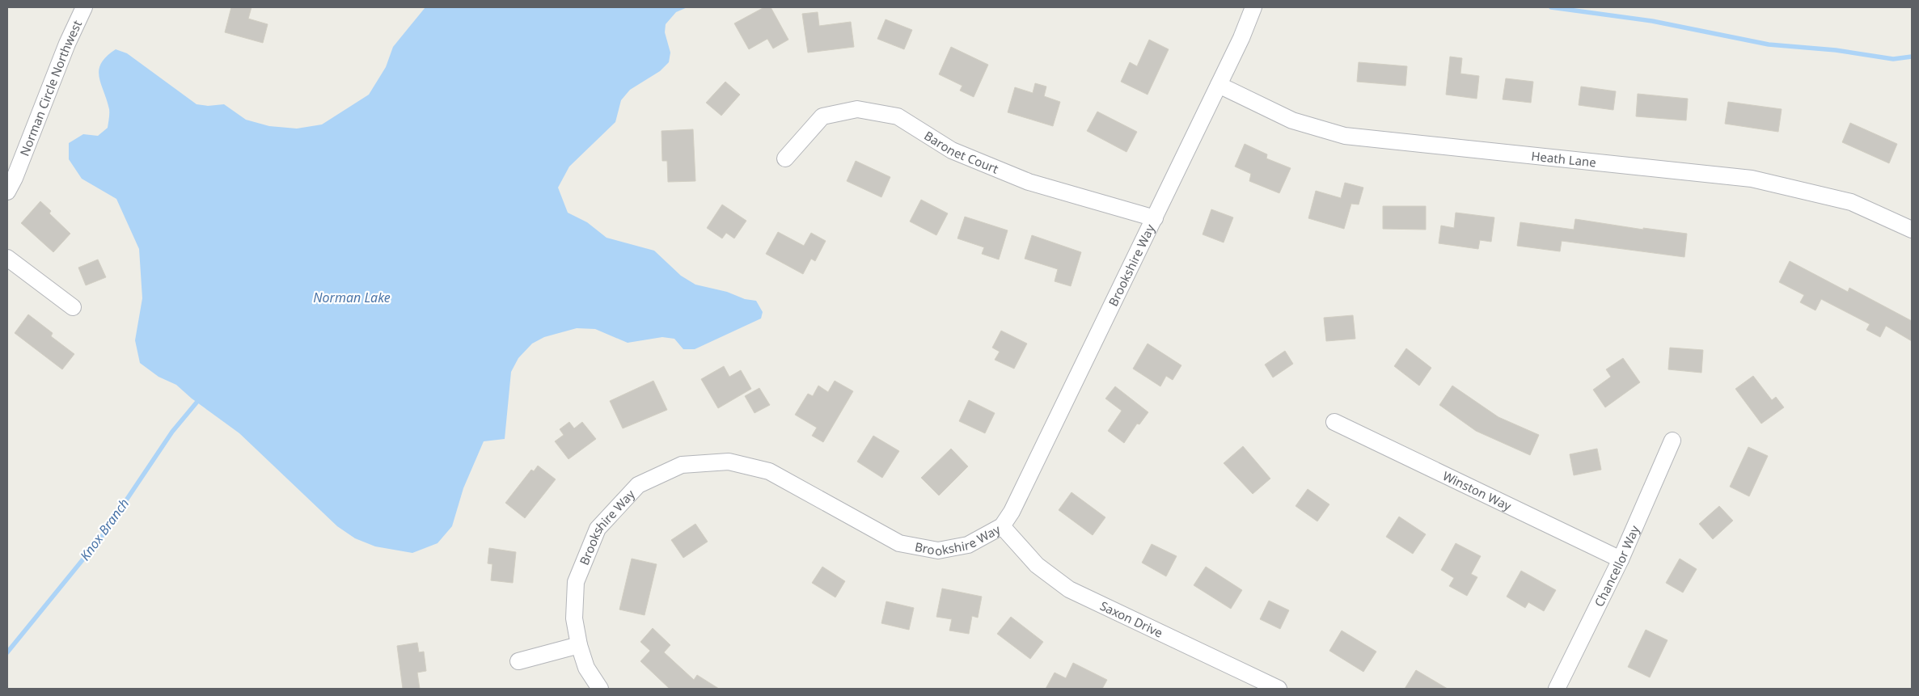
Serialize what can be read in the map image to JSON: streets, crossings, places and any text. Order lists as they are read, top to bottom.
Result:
{
  "streets": {
    "street": [
      "Norman Circle Northwest",
      "Baronet Court",
      "Heath Lane",
      "Brookshire Way",
      "Winston Way",
      "Chancellor Way",
      "Saxon Drive"
    ]
  },
  "crossings": [
    ["Baronet Court", "Brookshire Way"],
    ["Heath Lane", "Brookshire Way"],
    ["Brookshire Way", "Saxon Drive"],
    ["Winston Way", "Chancellor Way"]
  ],
  "water": ["Norman Lake", "Knox Branch"]
}
